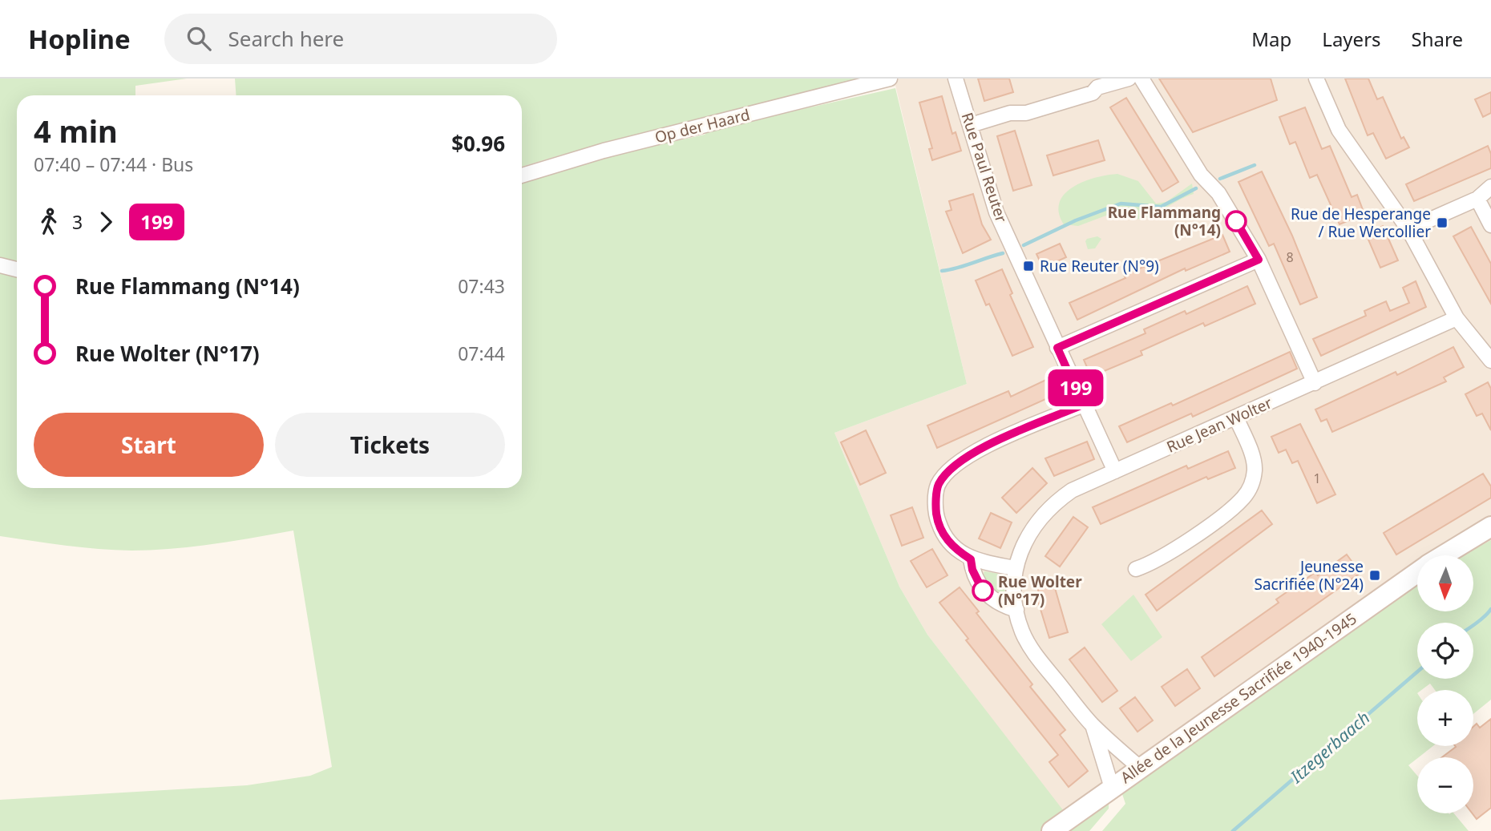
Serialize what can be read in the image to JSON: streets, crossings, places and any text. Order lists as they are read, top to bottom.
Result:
{
  "streets": {
    "main road": ["Allée de la Jeunesse Sacrifiée 1940-1945"],
    "street": ["Op der Haard", "Rue Paul Reuter", "Rue Jean Wolter"]
  },
  "crossings": [
    ["Rue Paul Reuter", "Rue Jean Wolter"],
    ["Rue Jean Wolter", "Allée de la Jeunesse Sacrifiée 1940-1945"]
  ],
  "water": ["Itzegerbaach"],
  "places": {
    "other": ["Rue Flammang (N°14)", "Rue Wolter (N°17)"],
    "transit": ["Rue de Hesperange / Rue Wercollier", "Rue Reuter (N°9)", "Jeunesse Sacrifiée (N°24)"]
  },
  "lines": ["bus line 199"],
  "house_numbers": ["8", "1"],
  "north": "bottom",
  "page": {
    "header": "Hopline",
    "search": "Search here",
    "nav": ["Map", "Layers", "Share"],
    "on_map": "199",
    "heading": ["4 min", "07:40 – 07:44 · Bus", "$0.96"],
    "legs": ["3", "199"],
    "list": [
      {
        "name": "Rue Flammang (N°14)",
        "value": "07:43"
      },
      {
        "name": "Rue Wolter (N°17)",
        "value": "07:44"
      }
    ],
    "buttons": ["Start", "Tickets"],
    "map_buttons": ["+", "−"]
  }
}
